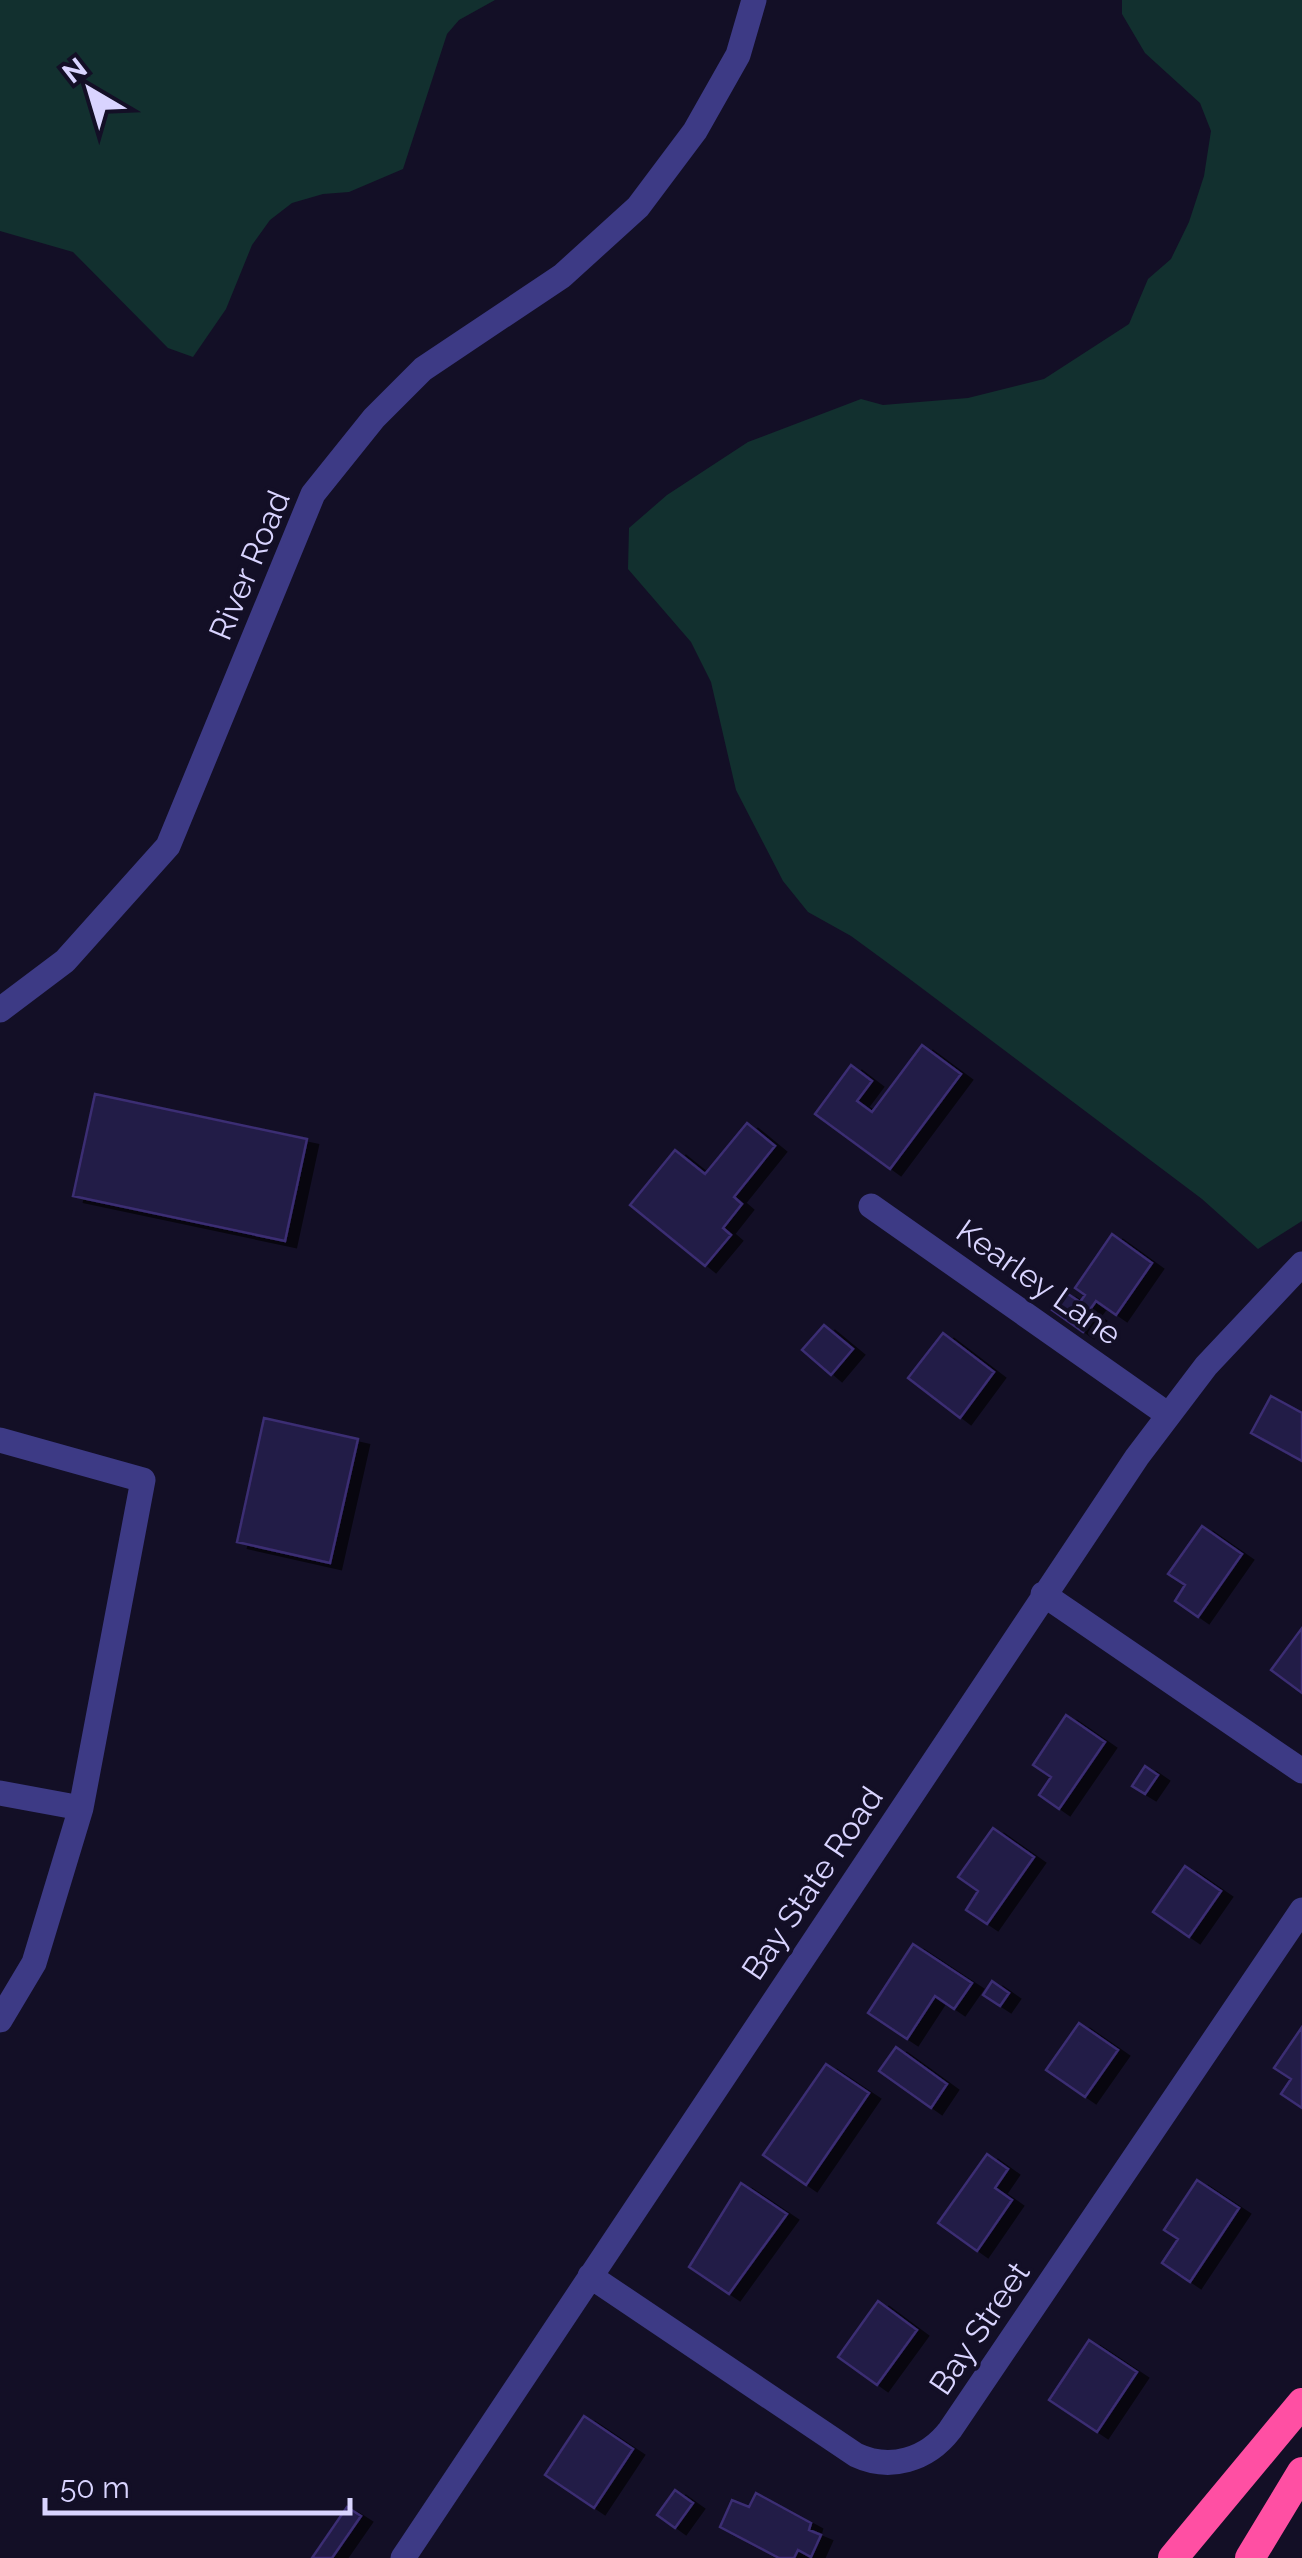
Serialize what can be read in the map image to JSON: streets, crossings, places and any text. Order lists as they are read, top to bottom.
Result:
{
  "streets": {
    "street": [
      "River Road",
      "Kearley Lane",
      "Bay State Road",
      "Bay Street"
    ]
  },
  "crossings": [
    ["Kearley Lane", "Bay State Road"],
    ["Bay State Road", "Bay Street"]
  ],
  "scale_bar": "50 m",
  "north": "top left"
}
